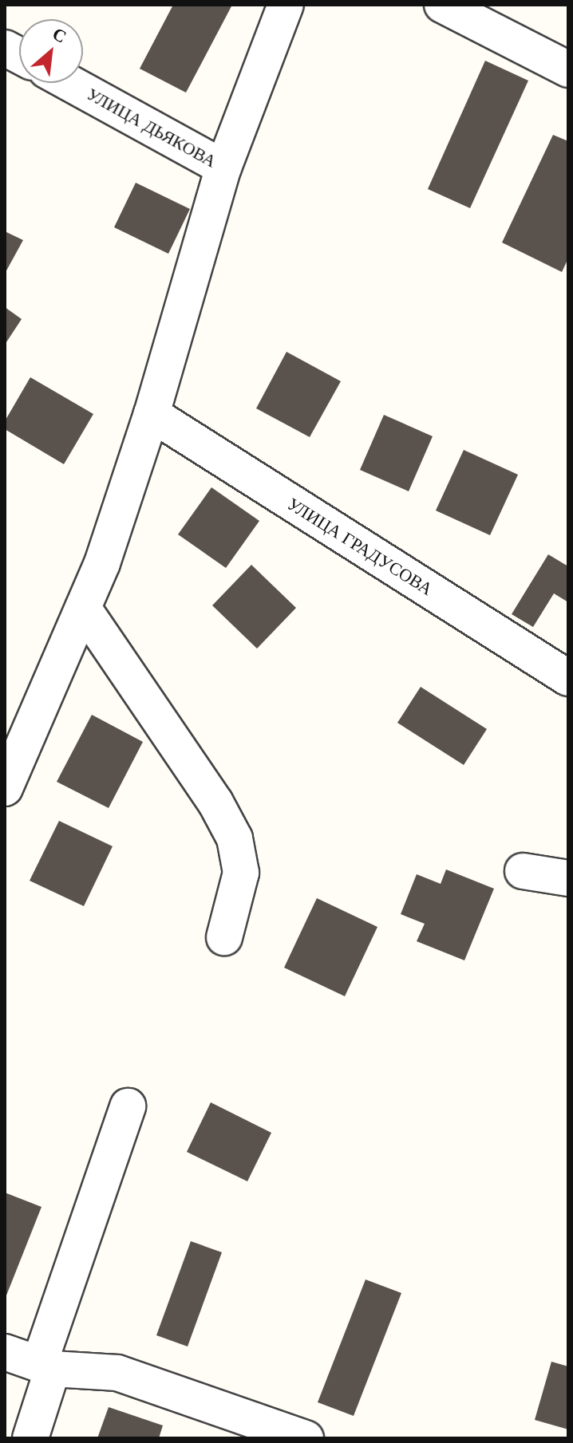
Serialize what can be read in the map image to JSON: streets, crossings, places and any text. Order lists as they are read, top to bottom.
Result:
{
  "streets": {
    "street": ["УЛИЦА ДЬЯКОВА", "УЛИЦА ГРАДУСОВА"]
  },
  "north": "top right"
}
